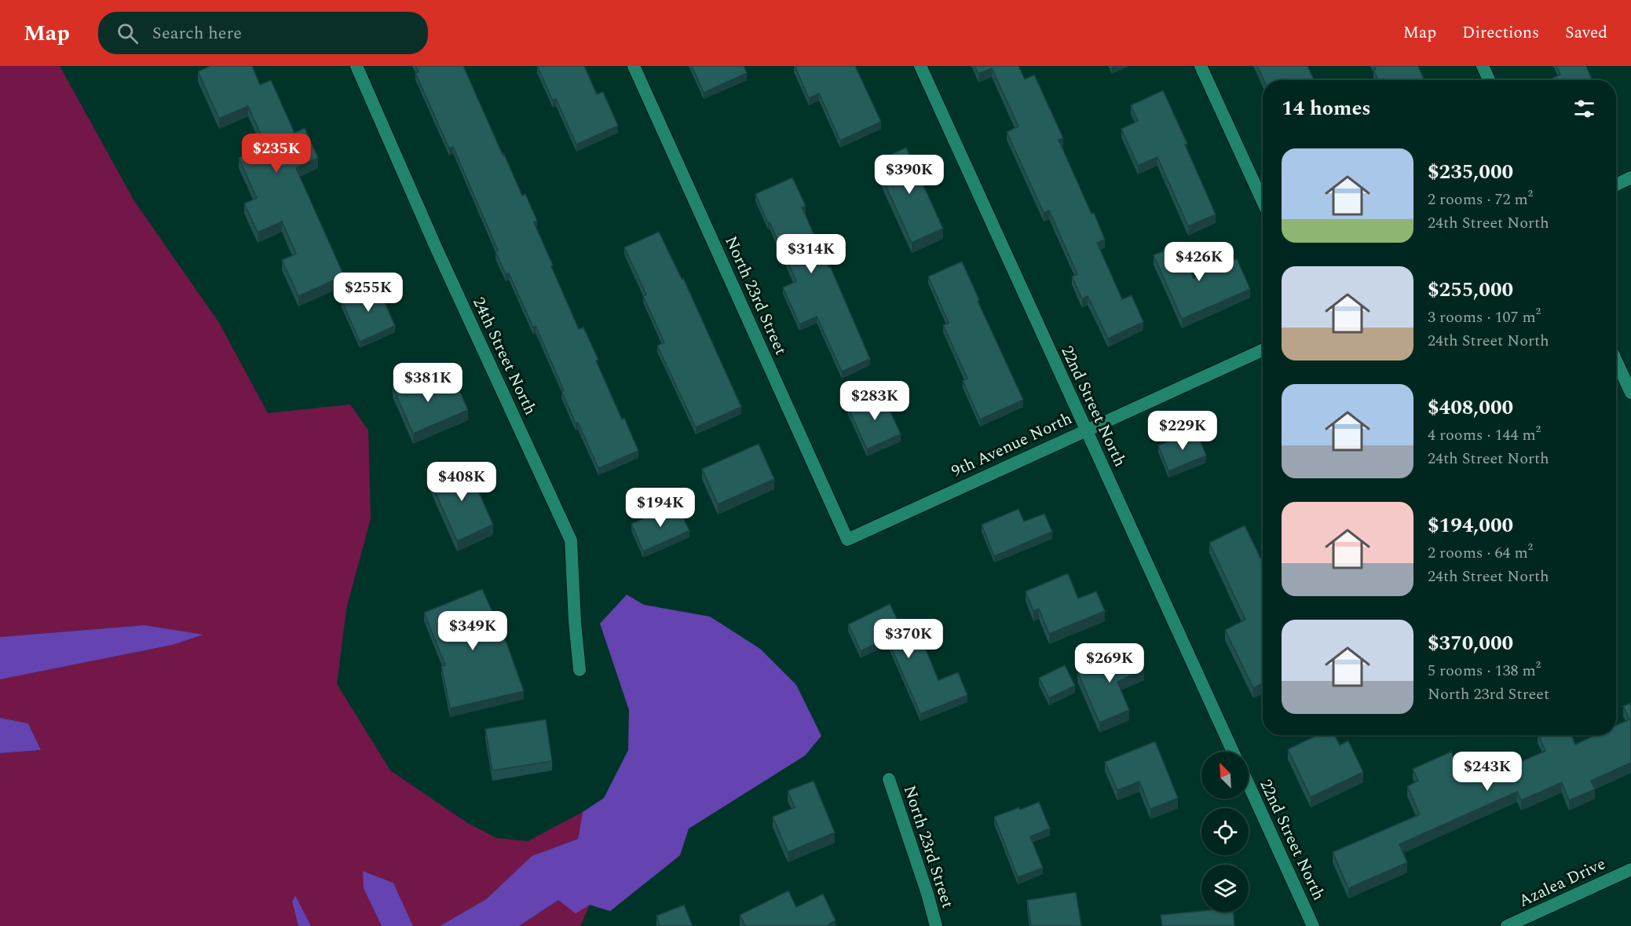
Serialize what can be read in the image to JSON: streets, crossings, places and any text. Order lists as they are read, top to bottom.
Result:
{
  "streets": {
    "street": [
      "North 23rd Street",
      "24th Street North",
      "22nd Street North",
      "9th Avenue North",
      "Azalea Drive"
    ]
  },
  "crossings": [
    ["North 23rd Street", "9th Avenue North"],
    ["22nd Street North", "9th Avenue North"]
  ],
  "north": "top left",
  "page": {
    "header": "Map",
    "search": "Search here",
    "nav": ["Map", "Directions", "Saved"],
    "heading": "14 homes",
    "price": [
      "$235K",
      "$390K",
      "$314K",
      "$426K",
      "$255K",
      "$381K",
      "$283K",
      "$229K",
      "$408K",
      "$194K",
      "$349K",
      "$370K",
      "$269K",
      "$243K"
    ],
    "list": [
      {
        "name": "$235,000",
        "note": "2 rooms · 72 m² · 24th Street North"
      },
      {
        "name": "$255,000",
        "note": "3 rooms · 107 m² · 24th Street North"
      },
      {
        "name": "$408,000",
        "note": "4 rooms · 144 m² · 24th Street North"
      },
      {
        "name": "$194,000",
        "note": "2 rooms · 64 m² · 24th Street North"
      },
      {
        "name": "$370,000",
        "note": "5 rooms · 138 m² · North 23rd Street"
      }
    ]
  }
}
